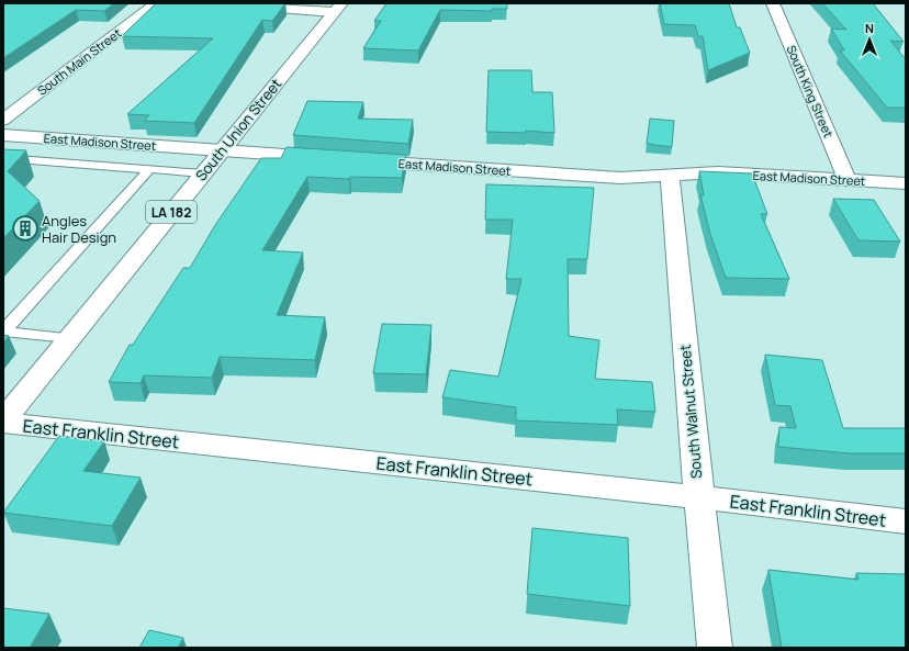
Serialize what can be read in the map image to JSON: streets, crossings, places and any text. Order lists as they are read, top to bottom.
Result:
{
  "streets": {
    "street": [
      "South Main Street",
      "South King Street",
      "South Union Street",
      "East Madison Street",
      "LA 182",
      "South Walnut Street",
      "East Franklin Street"
    ]
  },
  "crossings": [
    ["South King Street", "East Madison Street"],
    ["South Union Street", "East Madison Street"],
    ["South Union Street", "East Franklin Street"],
    ["East Madison Street", "South Walnut Street"],
    ["South Walnut Street", "East Franklin Street"]
  ],
  "places": {
    "building": ["Angles Hair Design"]
  },
  "north": "top"
}
